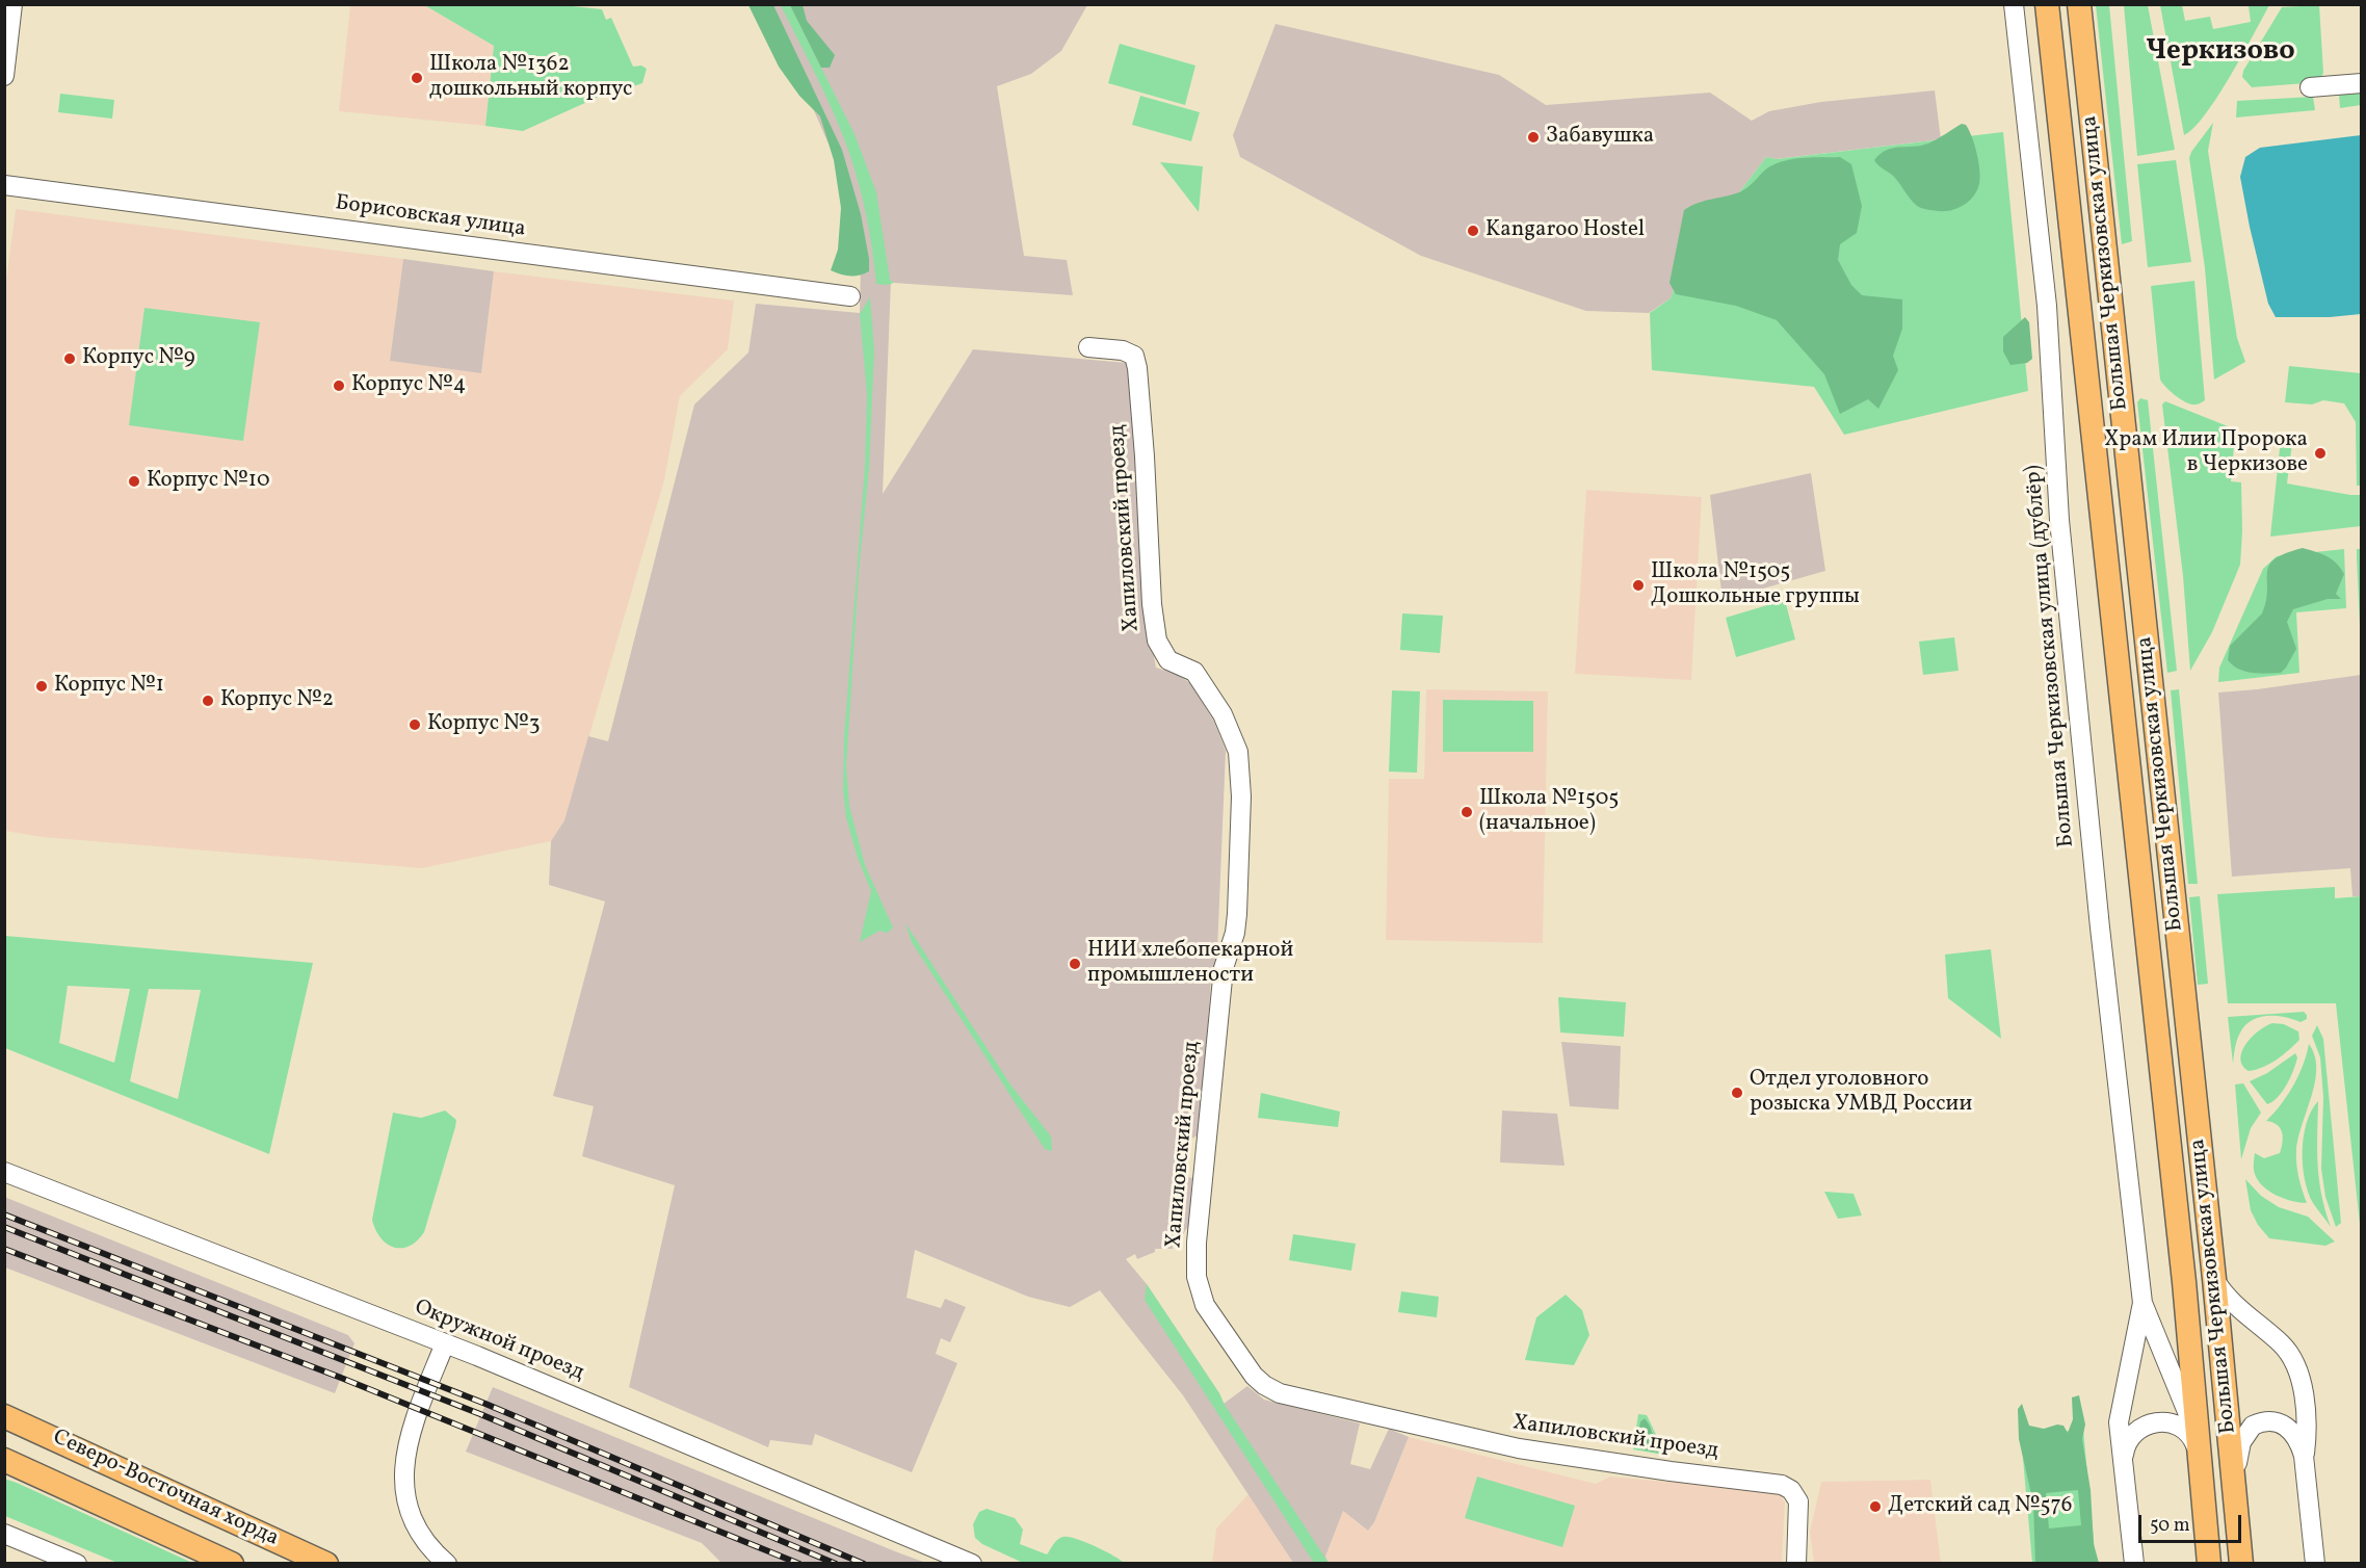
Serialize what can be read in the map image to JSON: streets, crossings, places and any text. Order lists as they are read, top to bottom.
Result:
{
  "streets": {
    "main road": ["Большая Черкизовская улица", "Северо-Восточная хорда"],
    "street": [
      "Борисовская улица",
      "Хапиловский проезд",
      "Большая Черкизовская улица (дублёр)",
      "Окружной проезд"
    ]
  },
  "districts": ["Черкизово"],
  "places": [
    "Школа №1362 дошкольный корпус",
    "Забавушка",
    "Kangaroo Hostel",
    "Корпус №9",
    "Корпус №4",
    "Храм Илии Пророка в Черкизове",
    "Корпус №10",
    "Школа №1505 Дошкольные группы",
    "Корпус №1",
    "Корпус №2",
    "Корпус №3",
    "Школа №1505 (начальное)",
    "НИИ хлебопекарной промышлености",
    "Отдел уголовного розыска УМВД России",
    "Детский сад №576"
  ],
  "scale_bar": "50 m"
}
